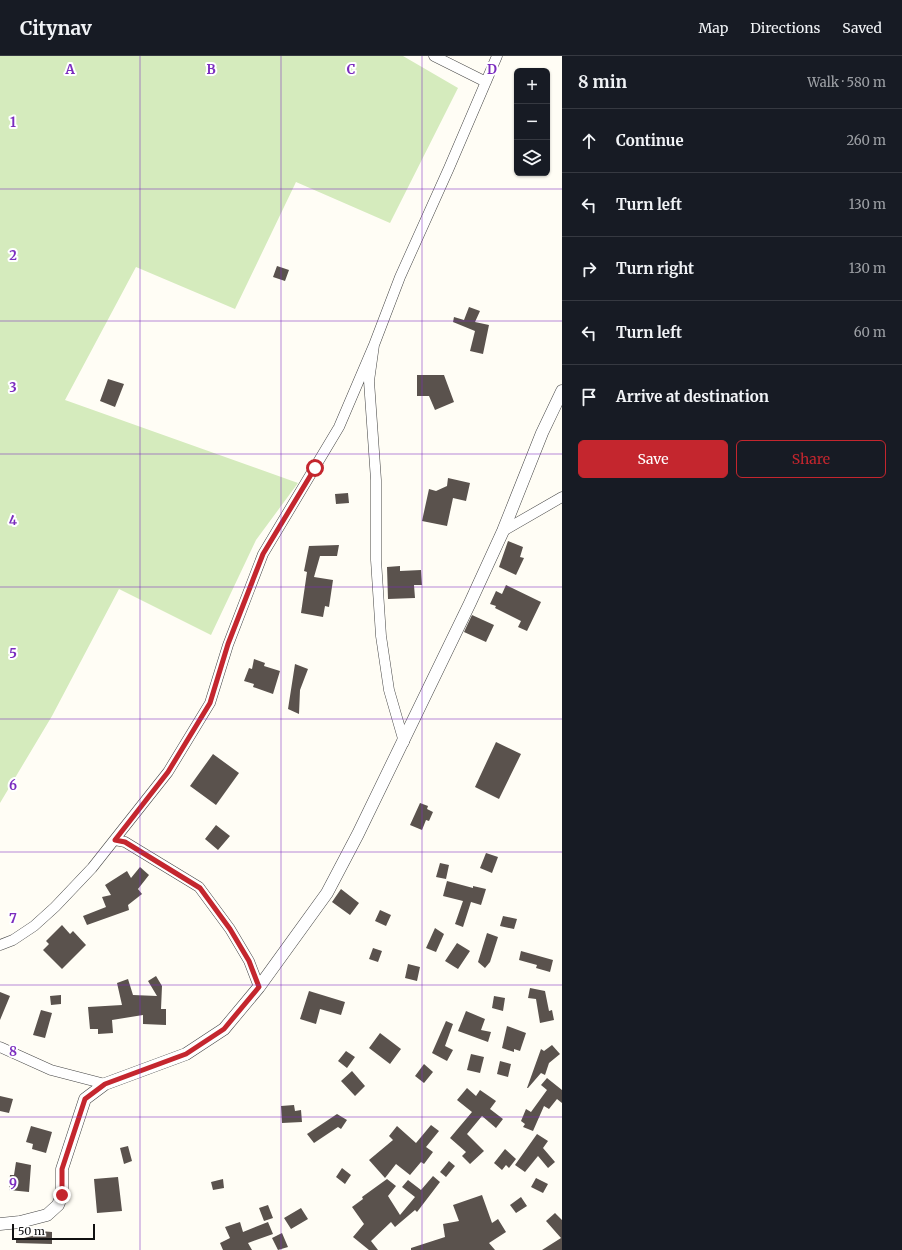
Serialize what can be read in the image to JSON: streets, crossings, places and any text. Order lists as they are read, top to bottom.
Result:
{
  "scale_bar": "50 m",
  "page": {
    "header": "Citynav",
    "nav": ["Map", "Directions", "Saved"],
    "heading": ["8 min", "Walk · 580 m"],
    "map_buttons": ["+", "−"],
    "list": [
      ["Continue", "260 m"],
      ["Turn left", "130 m"],
      ["Turn right", "130 m"],
      ["Turn left", "60 m"],
      "Arrive at destination"
    ],
    "buttons": ["Save", "Share"],
    "scale": "50 m"
  },
  "grid": {
    "columns": [
      "A",
      "B",
      "C",
      "D"
    ],
    "rows": [
      "1",
      "2",
      "3",
      "4",
      "5",
      "6",
      "7",
      "8",
      "9"
    ]
  }
}
